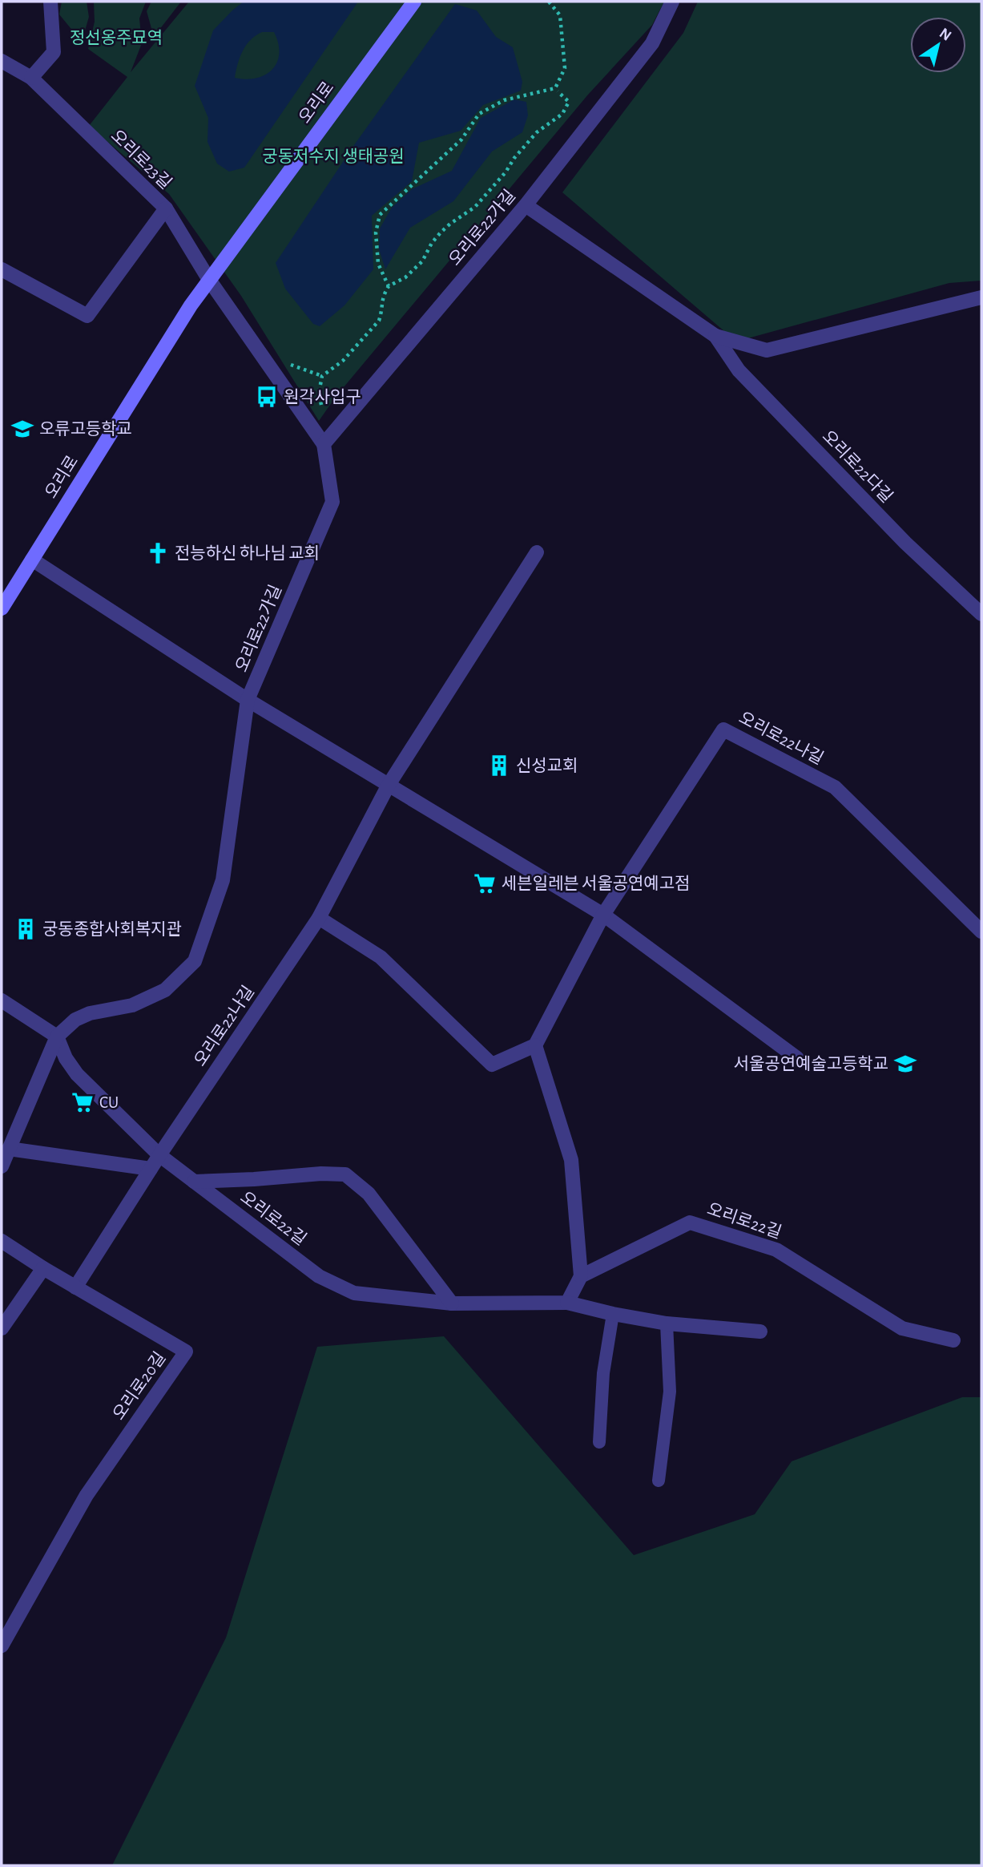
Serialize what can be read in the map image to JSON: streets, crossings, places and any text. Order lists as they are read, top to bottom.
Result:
{
  "streets": {
    "main road": ["오리로"],
    "street": [
      "오리로23길",
      "오리로22가길",
      "오리로22다길",
      "오리로22나길",
      "오리로22길",
      "오리로20길"
    ]
  },
  "crossings": [
    ["오리로", "오리로23길"],
    ["오리로22가길", "오리로22다길"],
    ["오리로22가길", "오리로22길"],
    ["오리로22나길", "오리로22길"],
    ["오리로22나길", "오리로20길"]
  ],
  "parks": ["정선옹주묘역", "궁동저수지 생태공원"],
  "places": {
    "bus stop": ["원각사입구"],
    "school or university": ["오류고등학교", "서울공연예술고등학교"],
    "church": ["전능하신 하나님 교회"],
    "building": ["신성교회", "궁동종합사회복지관"],
    "supermarket": ["세븐일레븐 서울공연예고점", "CU"]
  },
  "north": "top right"
}
